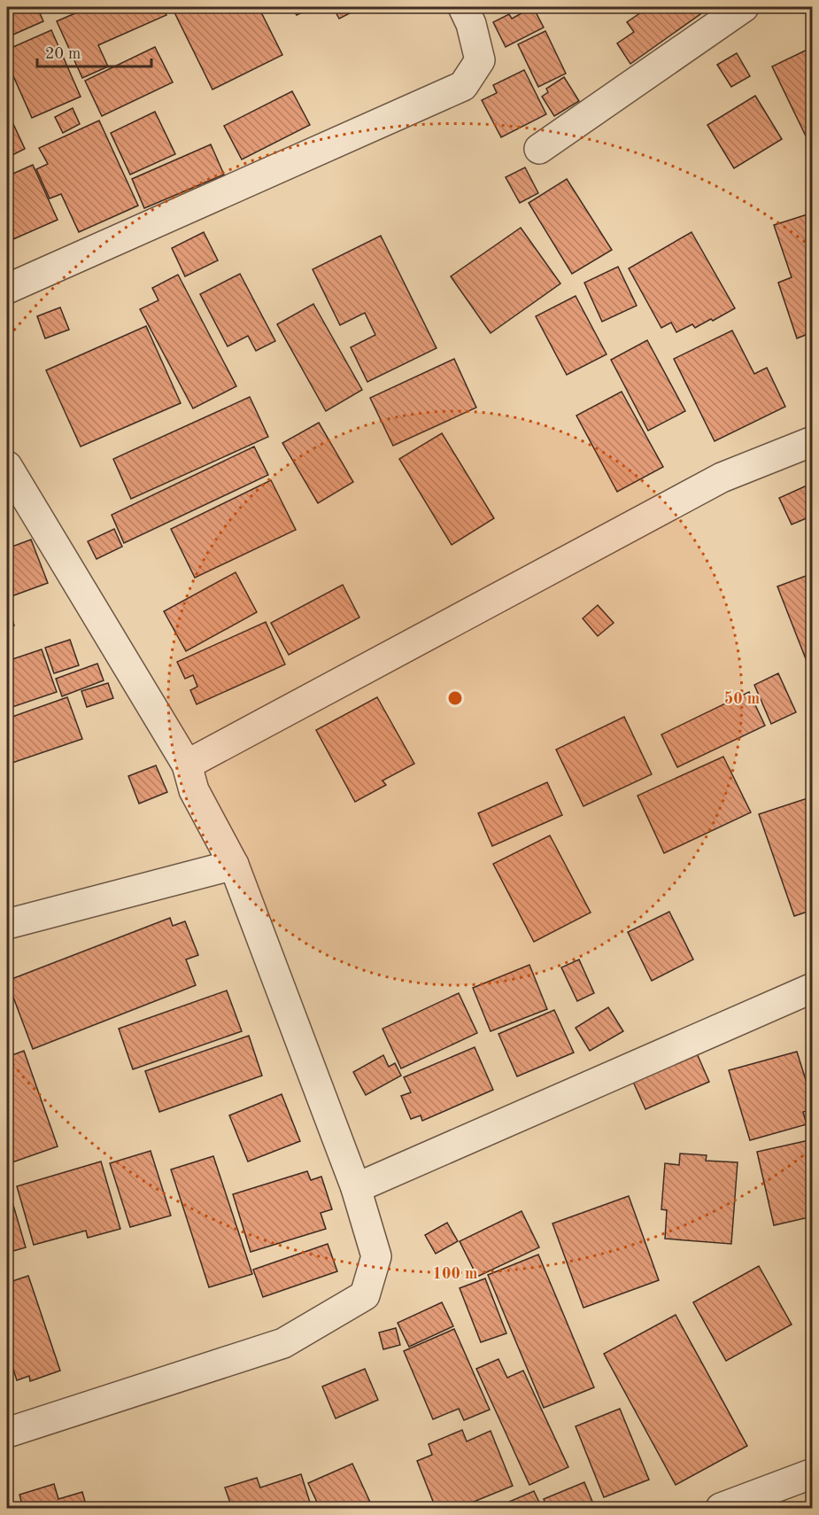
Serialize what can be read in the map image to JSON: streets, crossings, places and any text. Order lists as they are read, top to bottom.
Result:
{
  "scale_bar": "20 m",
  "rings": ["50 m", "100 m"]
}
